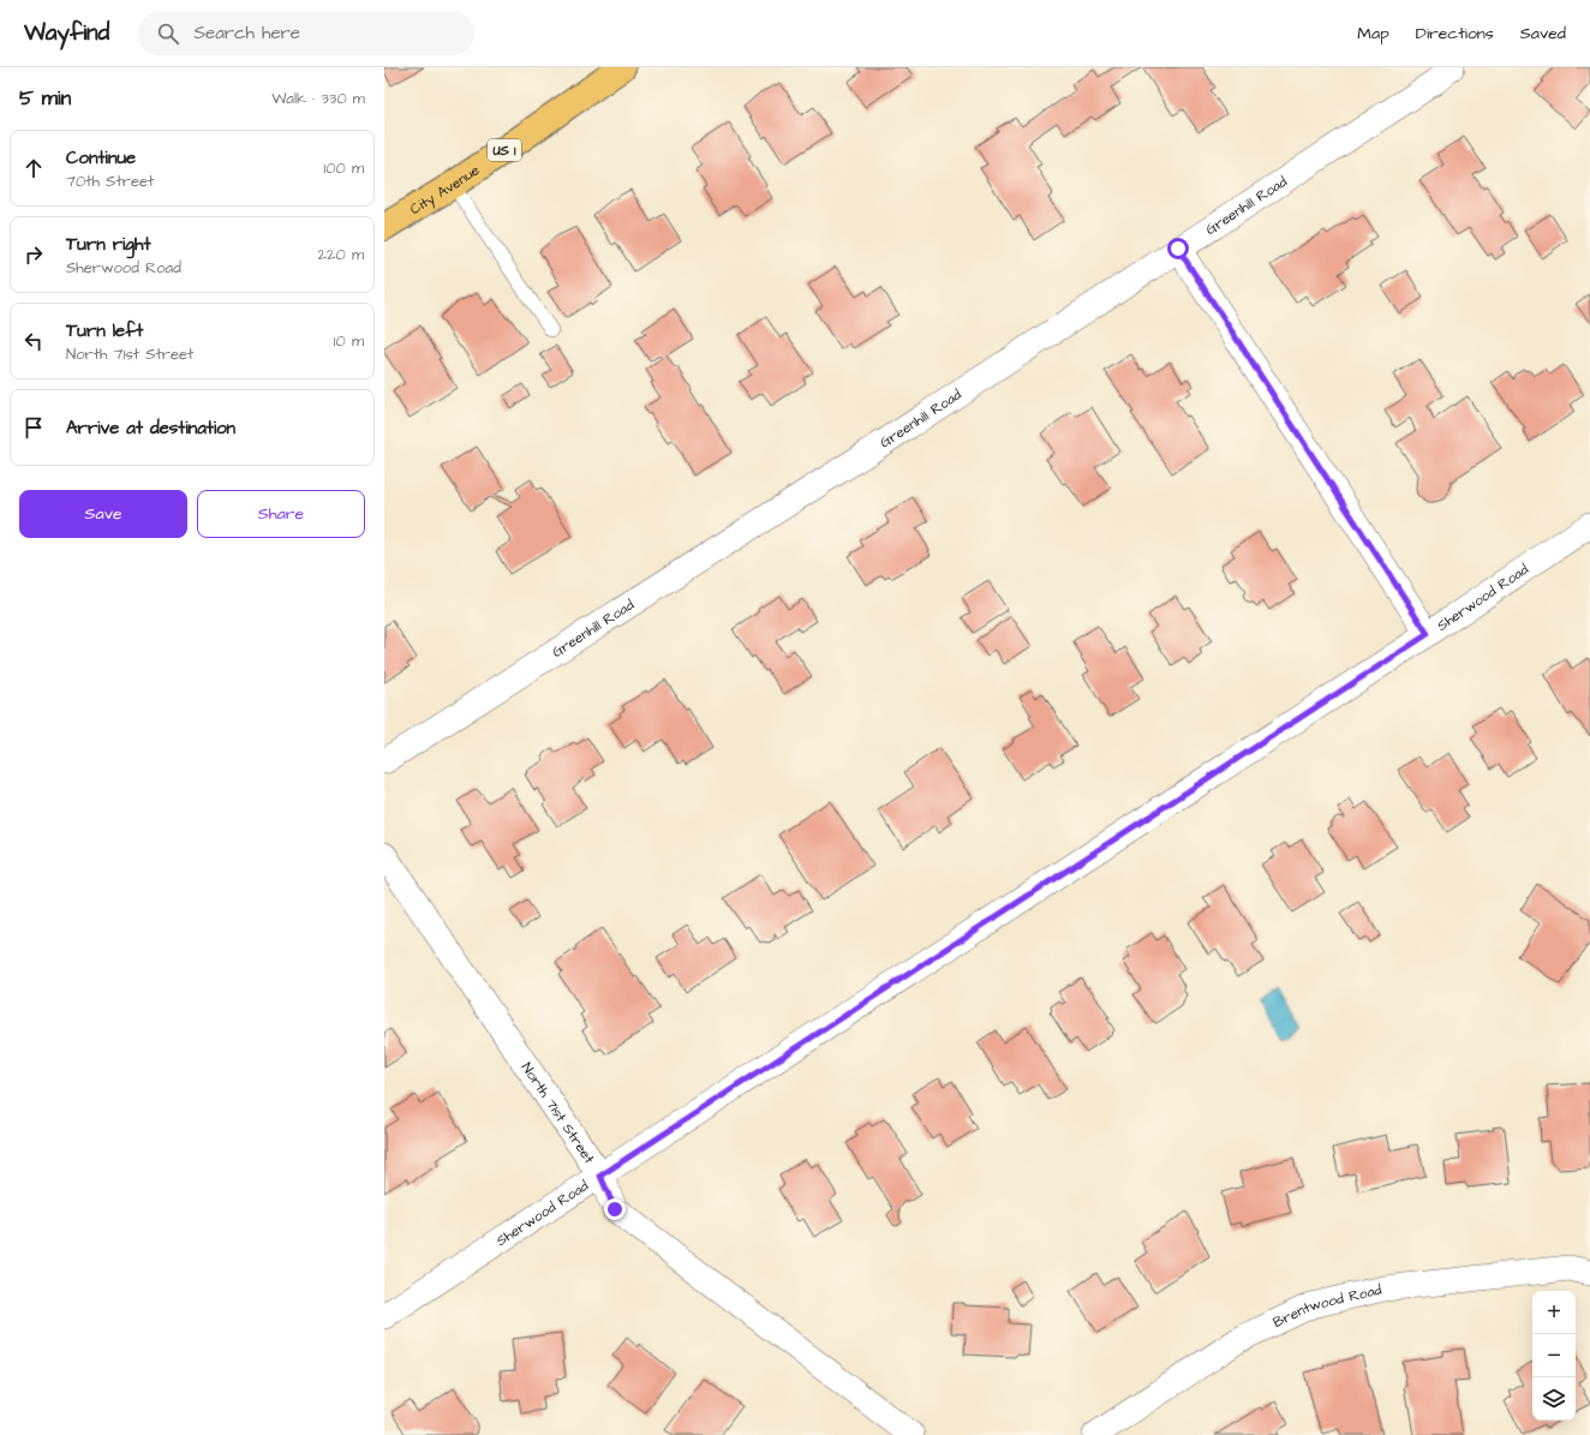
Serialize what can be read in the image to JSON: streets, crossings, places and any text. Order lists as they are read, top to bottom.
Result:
{
  "streets": {
    "highway": ["US 1", "City Avenue"],
    "street": [
      "Greenhill Road",
      "Sherwood Road",
      "North 71st Street",
      "Brentwood Road"
    ]
  },
  "crossings": [
    ["Sherwood Road", "North 71st Street"]
  ],
  "page": {
    "header": "Wayfind",
    "search": "Search here",
    "nav": ["Map", "Directions", "Saved"],
    "heading": ["5 min", "Walk · 330 m"],
    "list": [
      ["Continue", "70th Street", "100 m"],
      ["Turn right", "Sherwood Road", "220 m"],
      ["Turn left", "North 71st Street", "10 m"],
      "Arrive at destination"
    ],
    "buttons": ["Save", "Share"],
    "map_buttons": ["+", "−"]
  }
}
